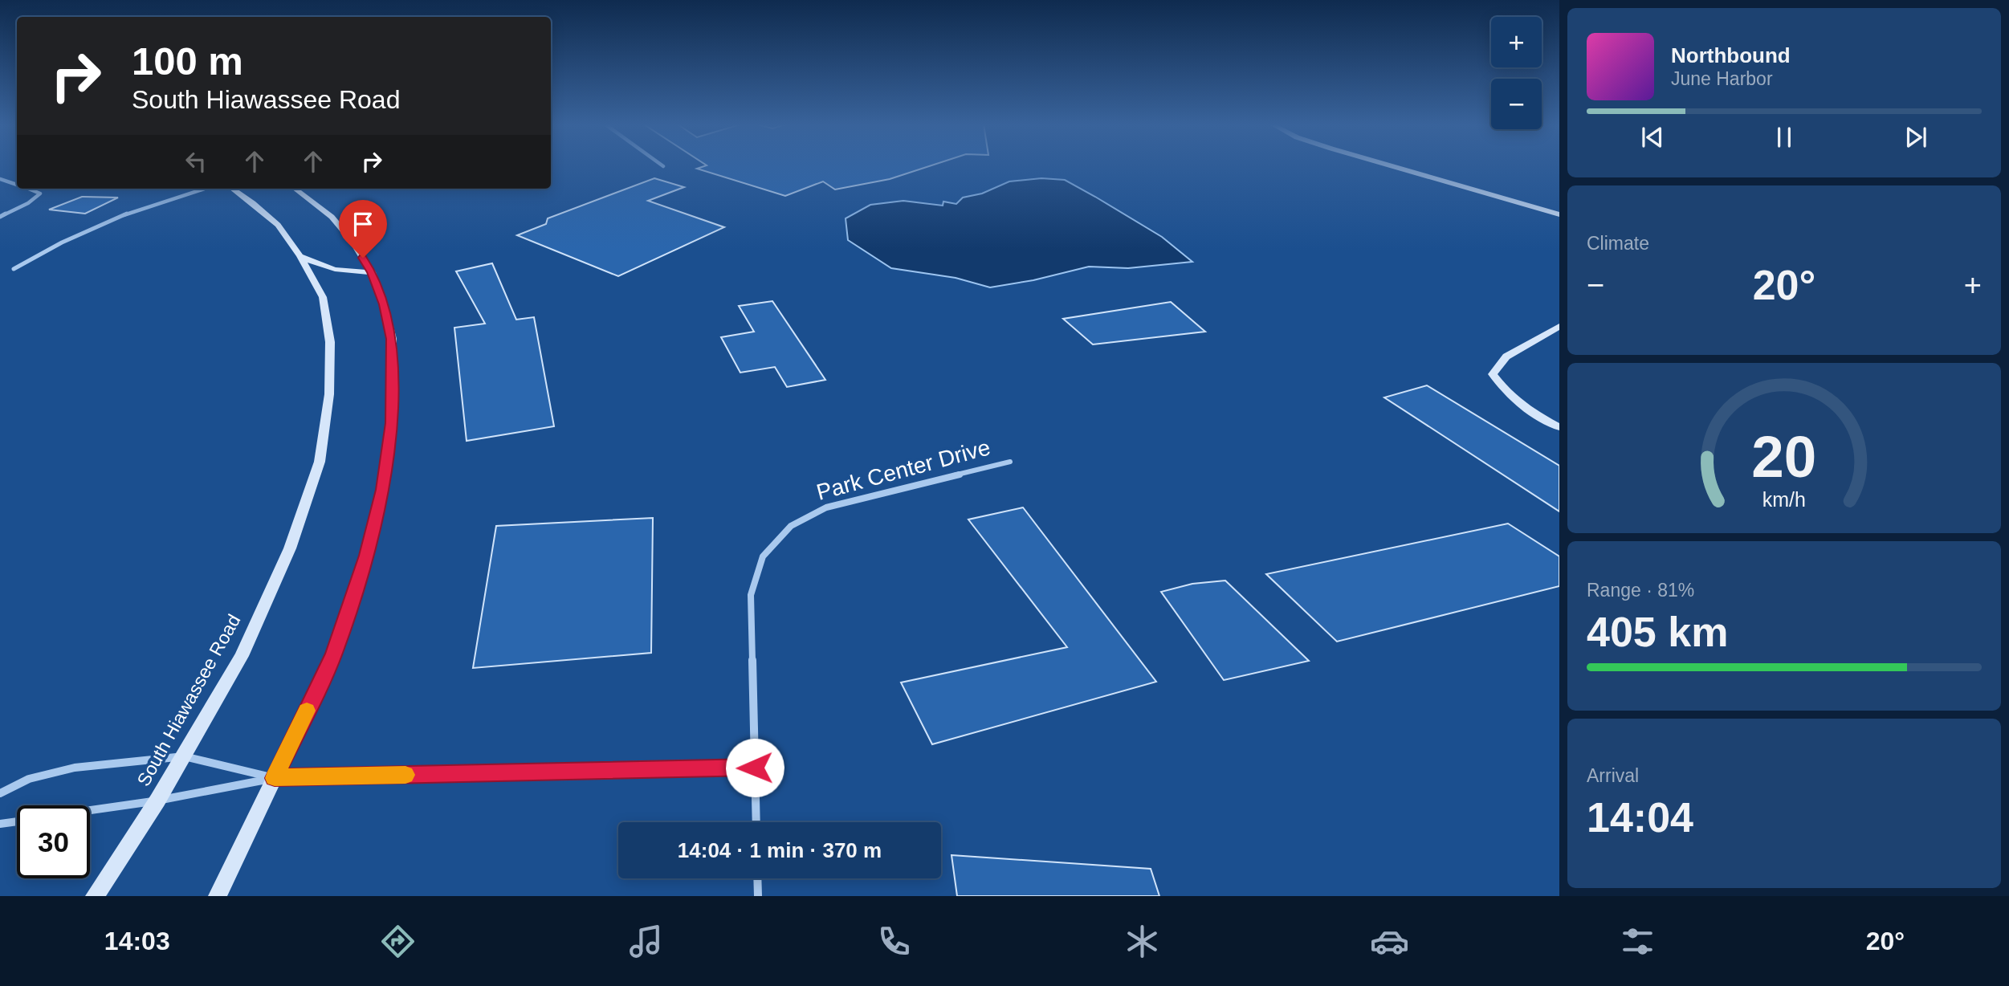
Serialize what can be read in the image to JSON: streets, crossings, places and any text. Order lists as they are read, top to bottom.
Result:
{
  "streets": {
    "street": ["Park Center Drive", "South Hiawassee Road"]
  },
  "page": {
    "map_buttons": ["+", "−"],
    "turn": ["100 m", "South Hiawassee Road"],
    "song": ["Northbound", "June Harbor"],
    "tile": [
      "Climate",
      ["Range · 81%", "405 km"],
      ["Arrival", "14:04"]
    ],
    "heat": ["−", "20°", "+"],
    "limit": "30",
    "trip": "14:04 · 1 min · 370 m",
    "tabs": ["14:03", "20°"],
    "gauge": ["20", "km/h"]
  }
}
